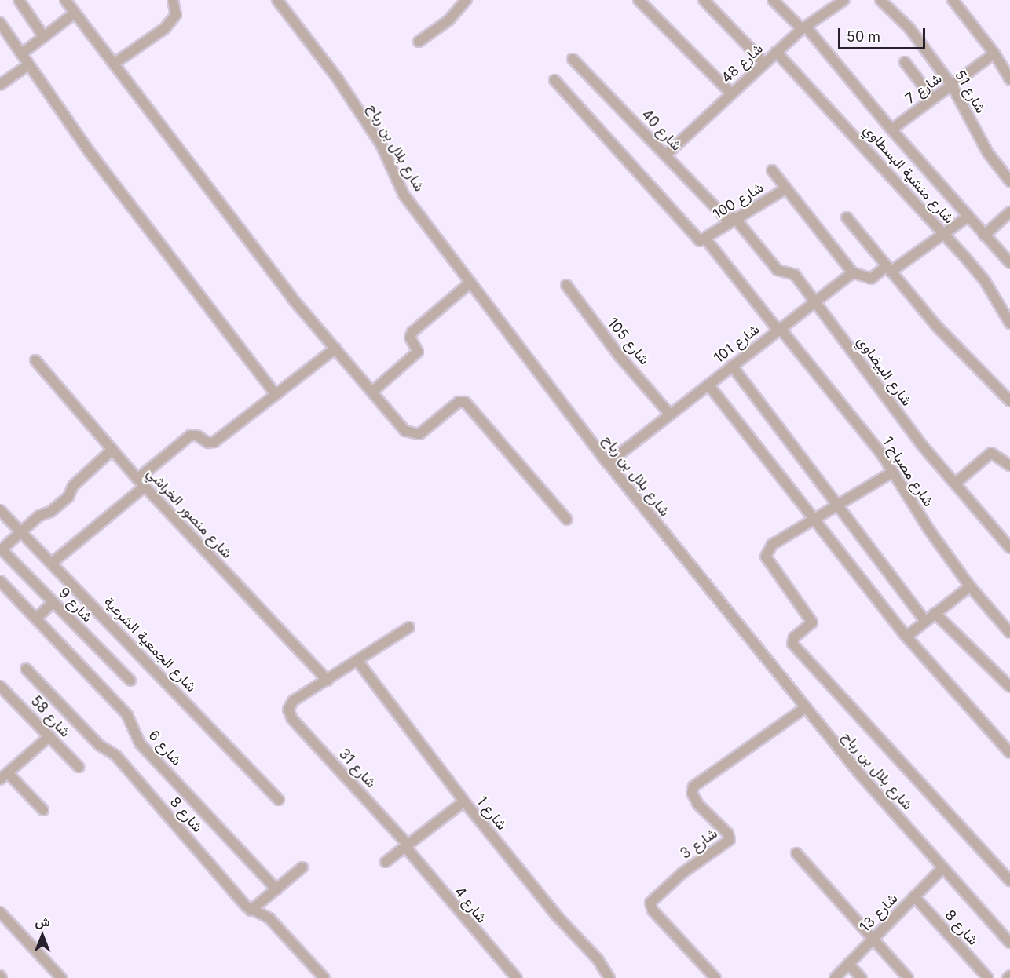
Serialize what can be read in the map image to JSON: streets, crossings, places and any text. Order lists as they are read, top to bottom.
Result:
{
  "streets": {
    "street": [
      "شارع 48",
      "شارع 7",
      "شارع 51",
      "شارع 40",
      "شارع بلال بن رباح",
      "شارع منشية البسطاوي",
      "شارع 100",
      "شارع 105",
      "شارع 101",
      "شارع البيضاوي",
      "شارع مصباح 1",
      "شارع منصور الخراشي",
      "شارع 9",
      "شارع الجمعية الشرعية",
      "شارع 58",
      "شارع 6",
      "شارع 31",
      "شارع 1",
      "شارع 8",
      "شارع 3",
      "شارع 4",
      "شارع 13"
    ]
  },
  "crossings": [
    ["شارع 48", "شارع 40"],
    ["شارع 48", "شارع منشية البسطاوي"],
    ["شارع 7", "شارع 51"],
    ["شارع 40", "شارع 100"],
    ["شارع 40", "شارع البيضاوي"],
    ["شارع بلال بن رباح", "شارع 101"],
    ["شارع بلال بن رباح", "شارع 3"],
    ["شارع بلال بن رباح", "شارع 13"],
    ["شارع 100", "شارع البيضاوي"],
    ["شارع 100", "شارع مصباح 1"],
    ["شارع 105", "شارع 101"],
    ["شارع 101", "شارع البيضاوي"],
    ["شارع 101", "شارع مصباح 1"],
    ["شارع منصور الخراشي", "شارع 31"],
    ["شارع 9", "شارع الجمعية الشرعية"],
    ["شارع 31", "شارع 4"],
    ["شارع 8", "شارع 13"]
  ],
  "scale_bar": "50 m",
  "north": "top"
}
